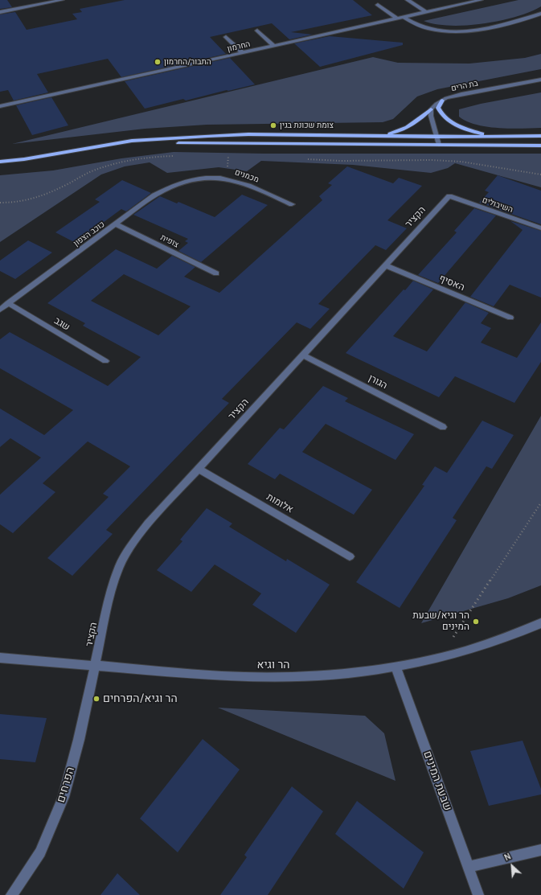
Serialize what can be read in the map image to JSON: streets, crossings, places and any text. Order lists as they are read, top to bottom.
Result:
{
  "streets": {
    "street": [
      "החרמון",
      "בת הרים",
      "מכמנים",
      "השיבולים",
      "הקציר",
      "כוכב הצפון",
      "צופית",
      "האסיף",
      "שגב",
      "הגורן",
      "אלומות",
      "הר וגיא",
      "שבעת המינים",
      "הפרחים"
    ]
  },
  "crossings": [
    ["מכמנים", "כוכב הצפון"],
    ["השיבולים", "הקציר"],
    ["הקציר", "האסיף"],
    ["הקציר", "הגורן"],
    ["הקציר", "אלומות"],
    ["הקציר", "הר וגיא"],
    ["הקציר", "הפרחים"],
    ["כוכב הצפון", "צופית"],
    ["כוכב הצפון", "שגב"],
    ["הר וגיא", "שבעת המינים"],
    ["הר וגיא", "הפרחים"]
  ],
  "places": [
    "התבור/החרמון",
    "צומת שכונת בגין",
    "הר וגיא/שבעת המינים",
    "הר וגיא/הפרחים"
  ],
  "north": "top left"
}
